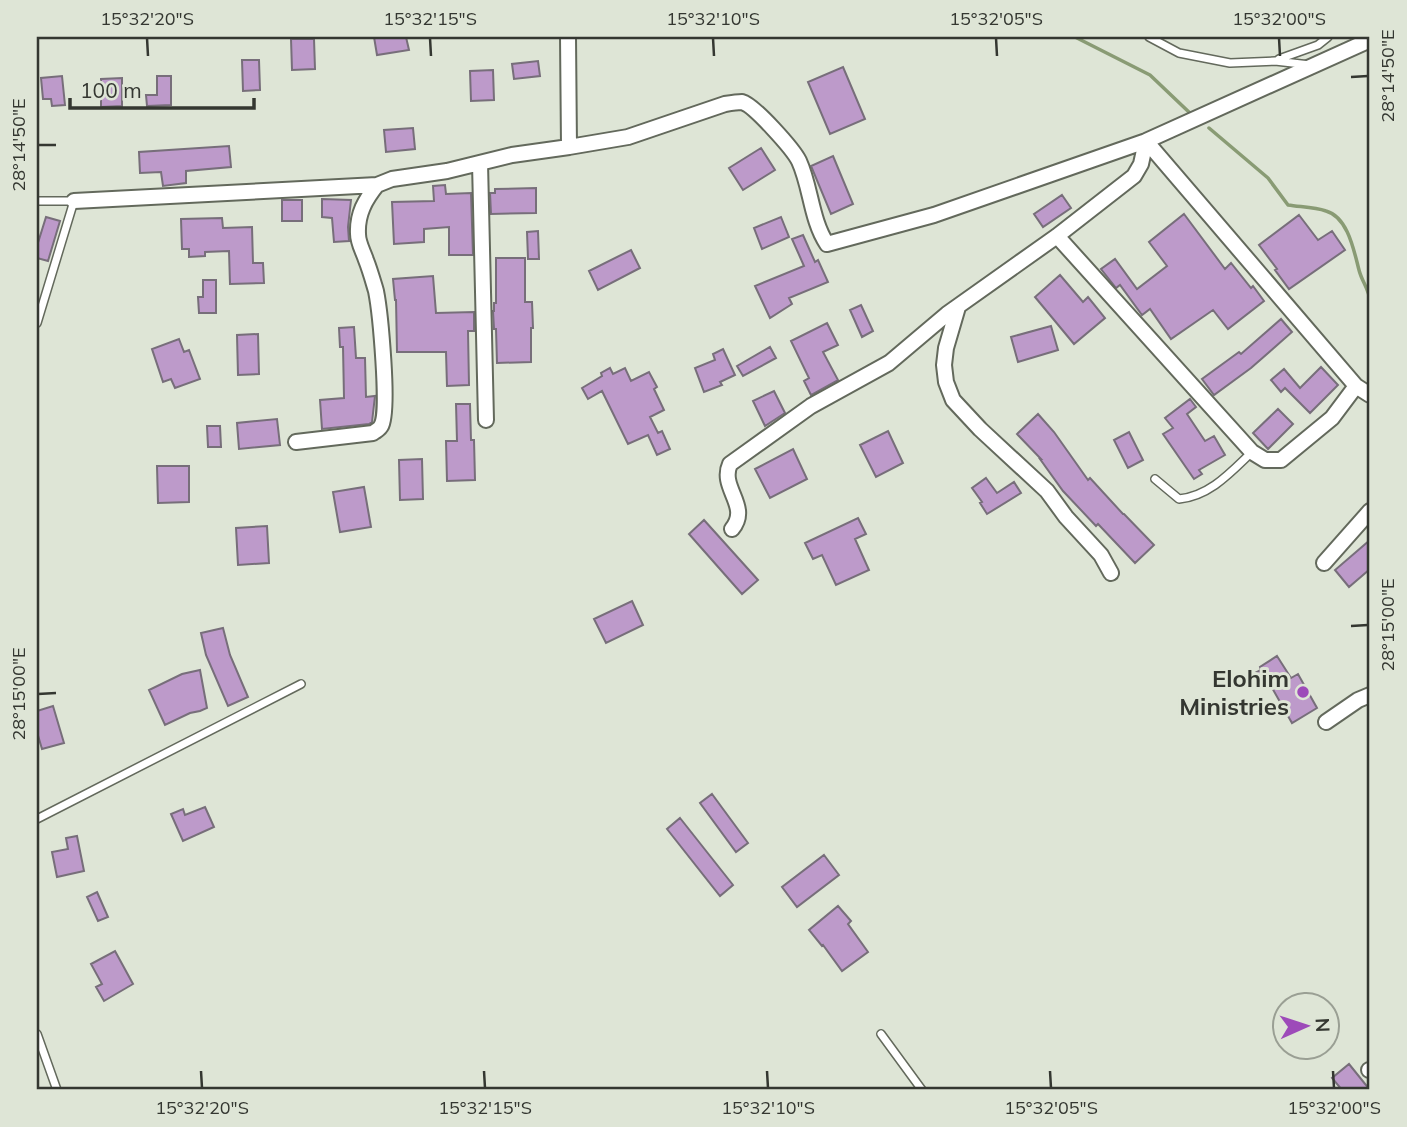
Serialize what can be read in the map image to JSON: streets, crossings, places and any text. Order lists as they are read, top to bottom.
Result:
{
  "places": ["Elohim Ministries"],
  "scale_bar": "100 m",
  "north": "right",
  "coordinates": [
    "15°32'20\"S",
    "15°32'15\"S",
    "15°32'10\"S",
    "15°32'05\"S",
    "15°32'00\"S",
    "28°14'50\"E",
    "28°15'00\"E"
  ]
}
